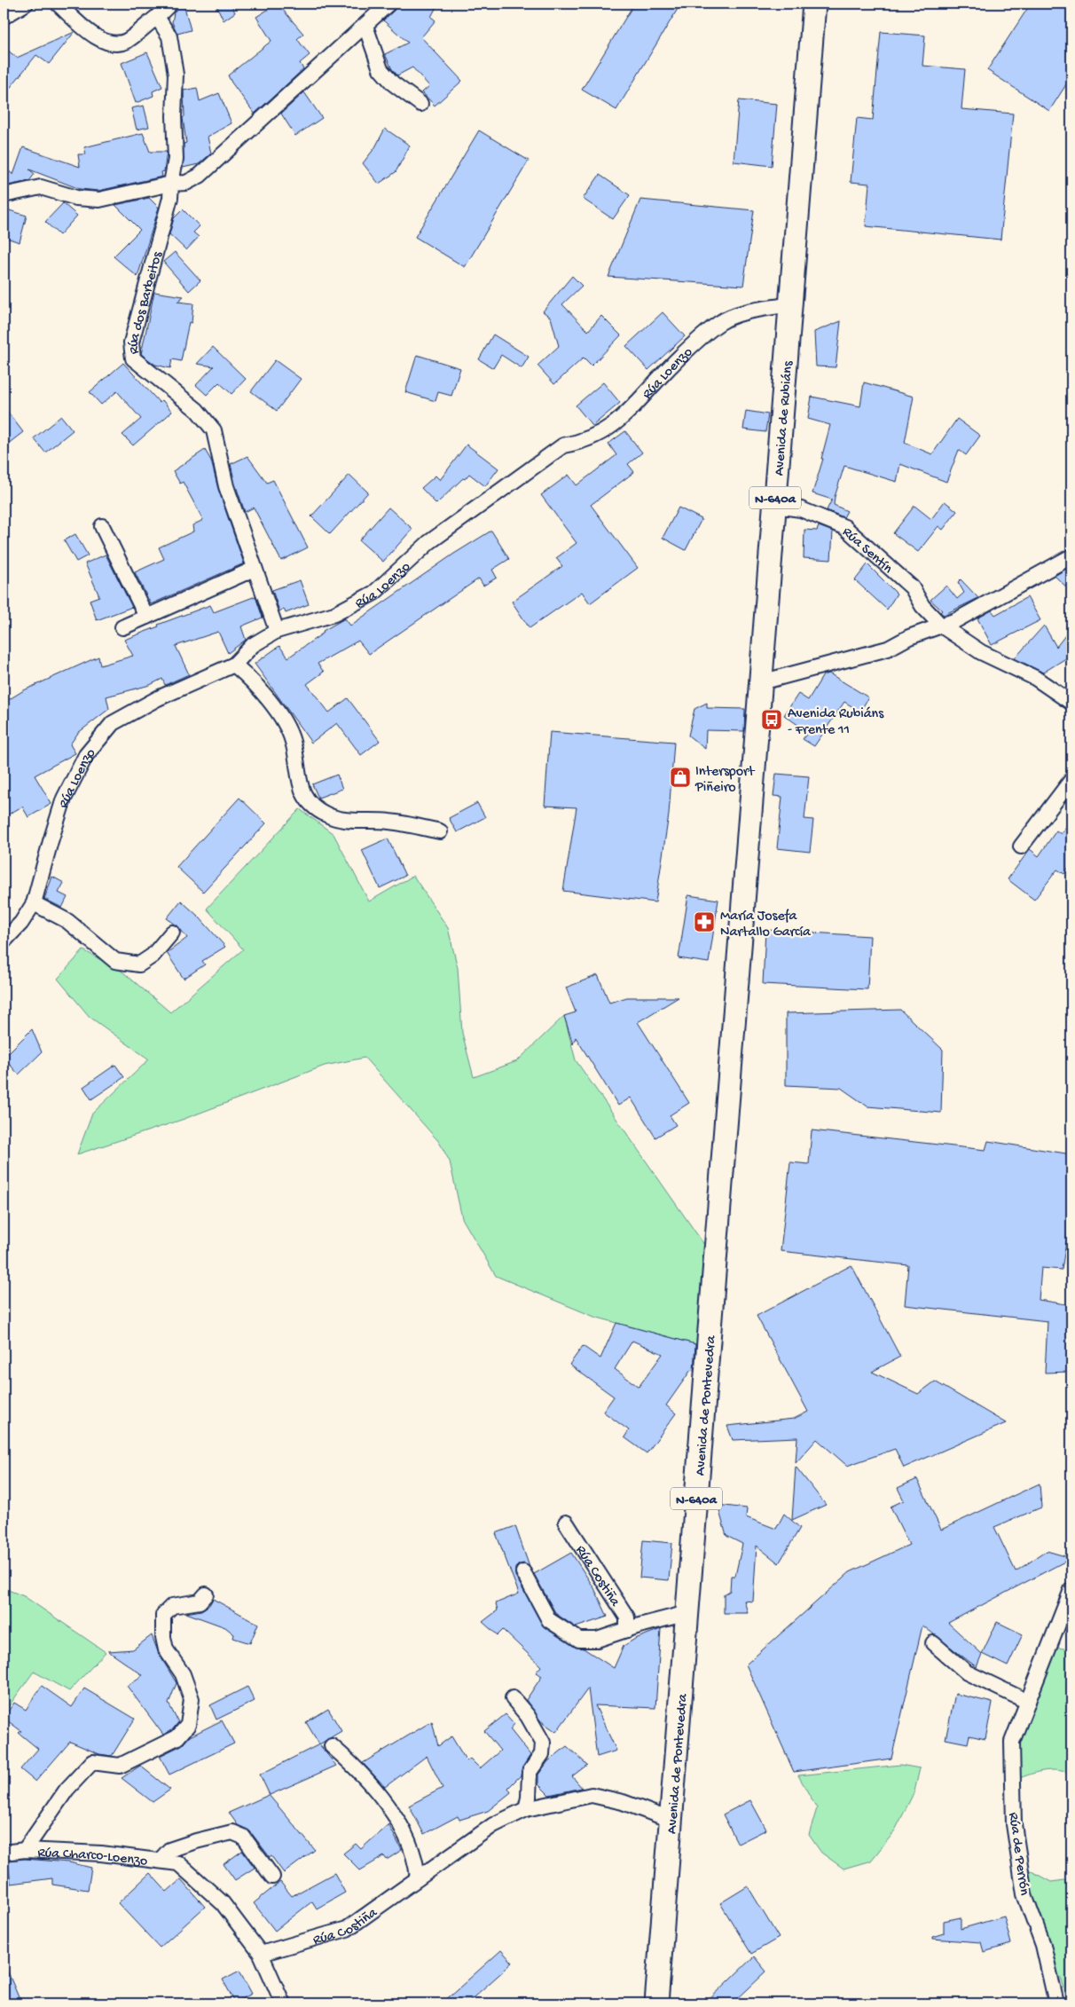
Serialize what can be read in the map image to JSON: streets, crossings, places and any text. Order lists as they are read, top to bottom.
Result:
{
  "streets": {
    "main road": ["Avenida de Rubiáns", "N-640a", "Avenida de Pontevedra"],
    "street": [
      "Rúa dos Barbeitos",
      "Rúa Loenzo",
      "Rúa Sentín",
      "Rúa Costiña",
      "Rúa de Perrón",
      "Rúa Charco-Loenzo"
    ]
  },
  "crossings": [
    ["Rúa dos Barbeitos", "Rúa Loenzo"],
    ["Rúa Loenzo", "Avenida de Rubiáns"],
    ["Avenida de Rubiáns", "Rúa Sentín"],
    ["Avenida de Rubiáns", "Avenida de Pontevedra"],
    ["Avenida de Pontevedra", "Rúa Costiña"],
    ["Rúa Costiña", "Rúa Charco-Loenzo"]
  ],
  "places": {
    "bus stop": ["Avenida Rubiáns - Frente 11"],
    "shop": ["Intersport Piñeiro"],
    "pharmacy": ["María Josefa Nartallo García"]
  }
}
